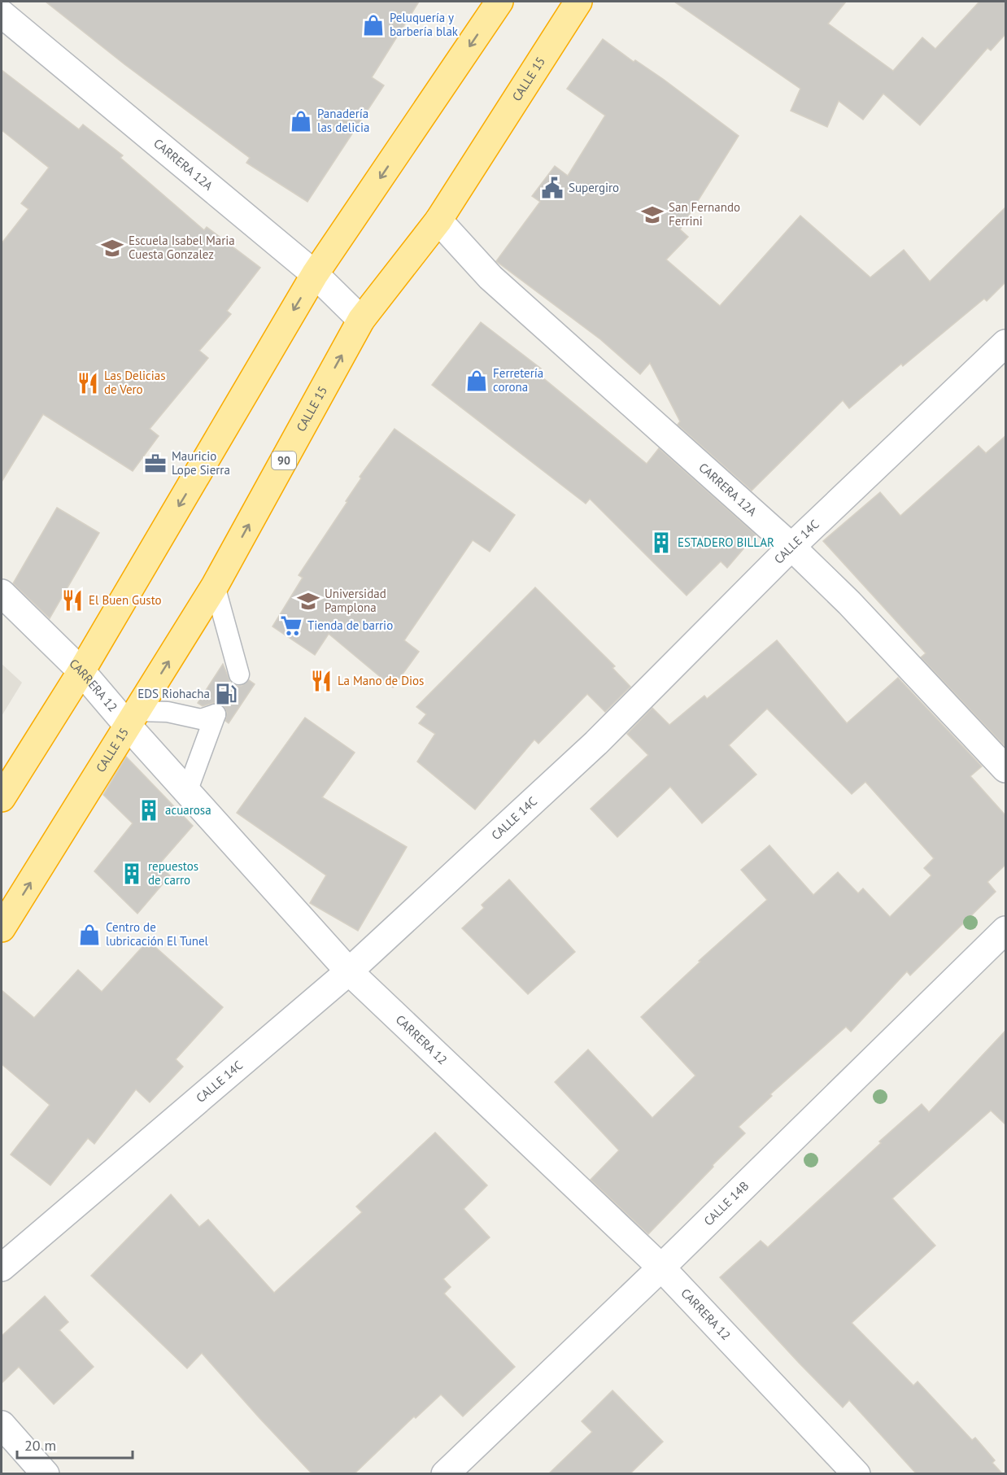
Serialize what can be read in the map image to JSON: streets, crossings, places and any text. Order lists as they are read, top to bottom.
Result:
{
  "streets": {
    "highway": ["CALLE 15", "90"],
    "street": [
      "CARRERA 12A",
      "CALLE 14C",
      "CARRERA 12",
      "CALLE 14B"
    ]
  },
  "crossings": [
    ["CALLE 15", "CARRERA 12A"],
    ["CALLE 15", "CARRERA 12"],
    ["CARRERA 12A", "CALLE 14C"],
    ["CALLE 14C", "CARRERA 12"],
    ["CARRERA 12", "CALLE 14B"]
  ],
  "places": {
    "shop": [
      "Peluquería y barbería blak",
      "Panadería las delicia",
      "Ferretería corona",
      "Centro de lubricación El Tunel"
    ],
    "public building": ["Supergiro"],
    "school or university": ["San Fernando Ferrini", "Escuela Isabel Maria Cuesta Gonzalez", "Universidad Pamplona"],
    "restaurant": ["Las Delicias de Vero", "El Buen Gusto", "La Mano de Dios"],
    "office": ["Mauricio Lope Sierra"],
    "building": ["ESTADERO BILLAR", "acuarosa", "repuestos de carro"],
    "supermarket": ["Tienda de barrio"],
    "fuel station": ["EDS Riohacha"]
  },
  "scale_bar": "20 m"
}
